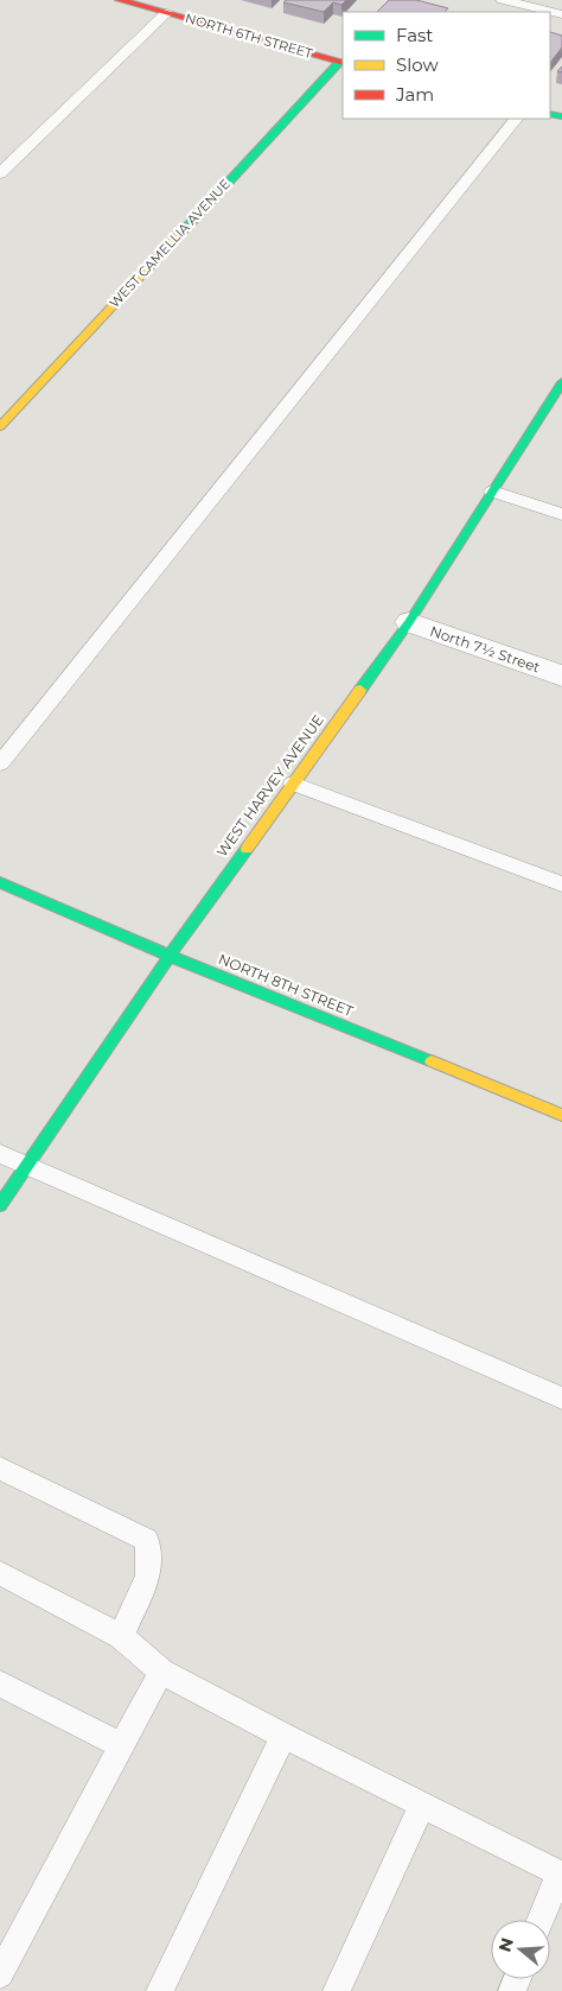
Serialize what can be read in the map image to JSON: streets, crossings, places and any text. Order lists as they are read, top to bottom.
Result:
{
  "streets": {
    "street": [
      "NORTH 6TH STREET",
      "WEST CAMELLIA AVENUE",
      "North 7½ Street",
      "WEST HARVEY AVENUE",
      "NORTH 8TH STREET"
    ]
  },
  "crossings": [
    ["NORTH 6TH STREET", "WEST CAMELLIA AVENUE"],
    ["North 7½ Street", "WEST HARVEY AVENUE"],
    ["WEST HARVEY AVENUE", "NORTH 8TH STREET"]
  ],
  "legend": ["Fast", "Slow", "Jam"],
  "north": "left"
}
